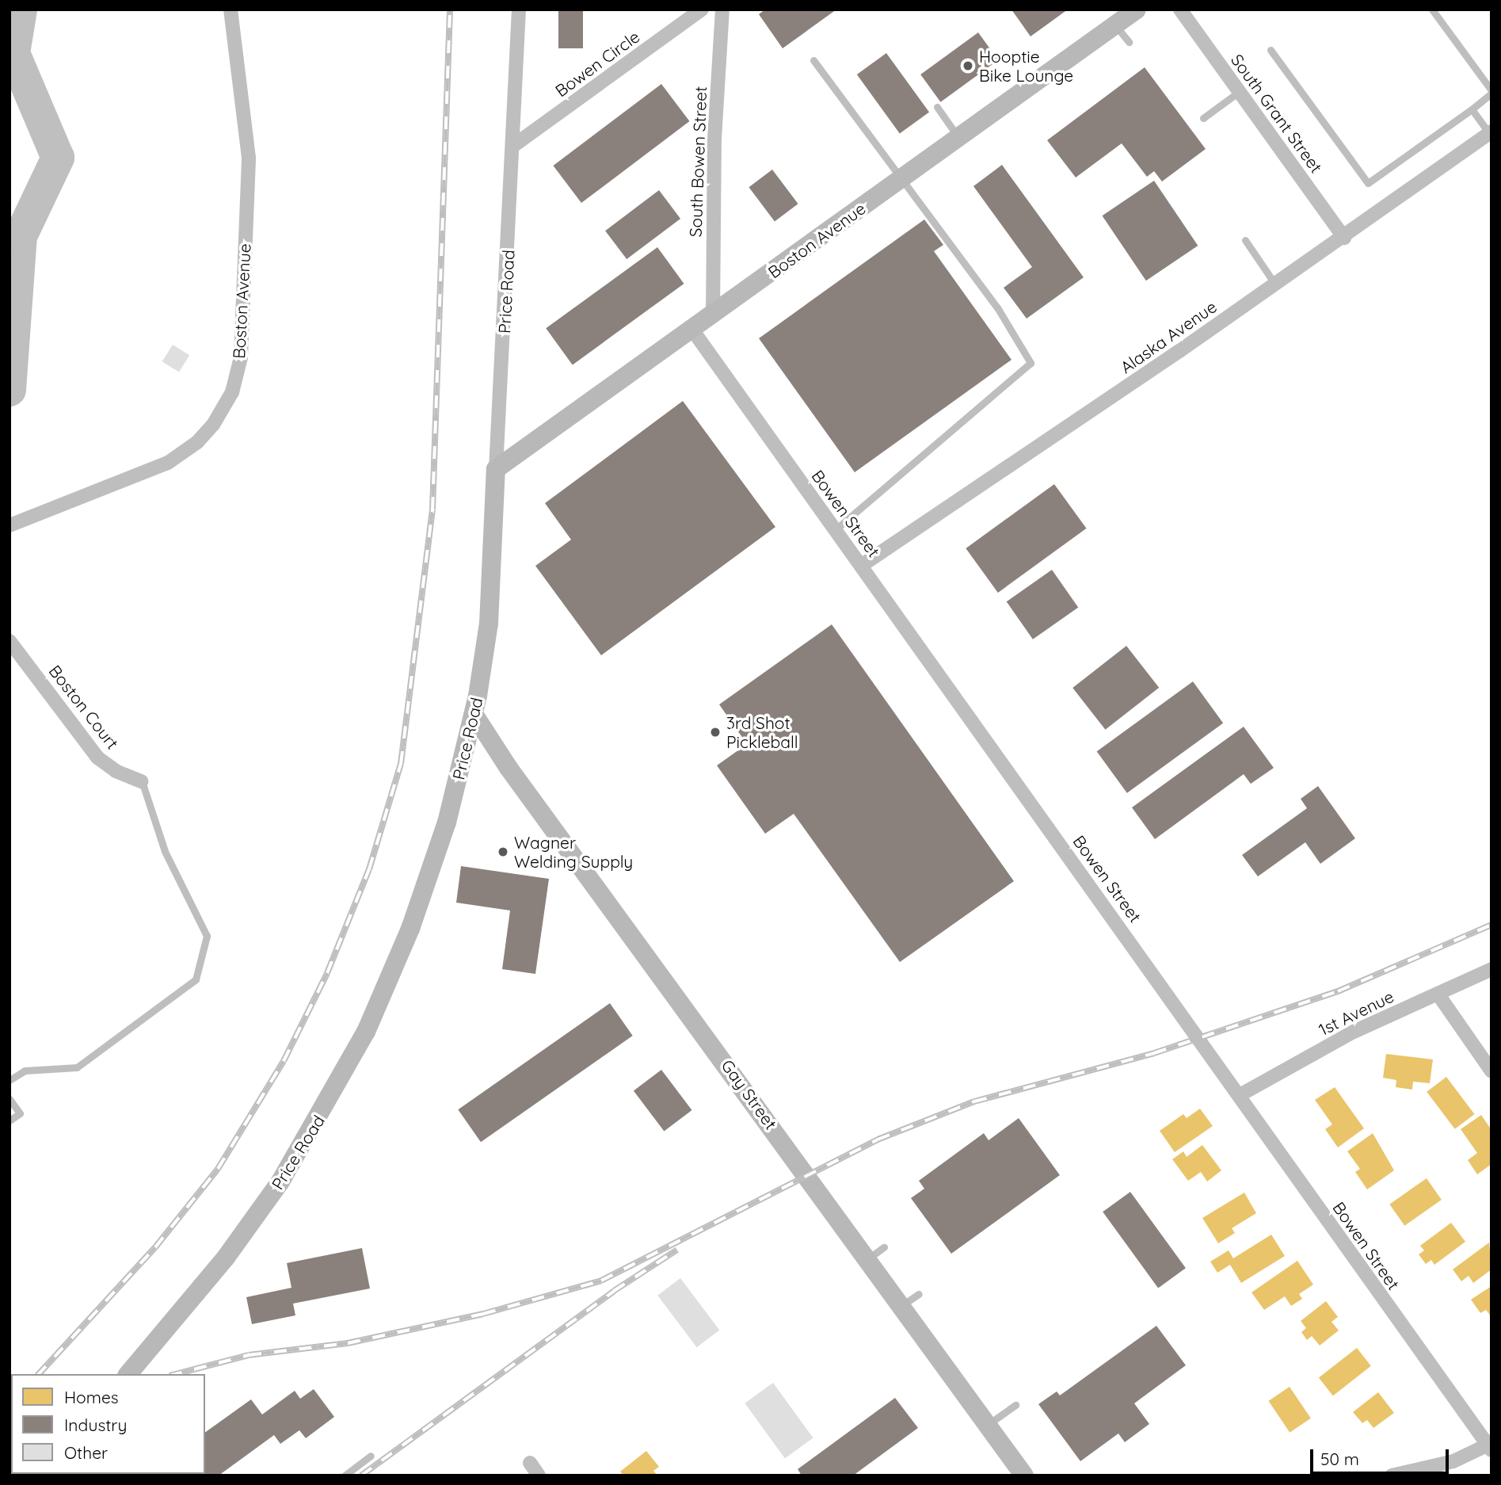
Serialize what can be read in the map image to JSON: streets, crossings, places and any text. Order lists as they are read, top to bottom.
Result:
{
  "streets": {
    "street": [
      "Bowen Circle",
      "South Grant Street",
      "South Bowen Street",
      "Boston Avenue",
      "Price Road",
      "Alaska Avenue",
      "Bowen Street",
      "Boston Court",
      "1st Avenue",
      "Gay Street"
    ]
  },
  "crossings": [
    ["Bowen Circle", "Price Road"],
    ["South Grant Street", "Alaska Avenue"],
    ["South Bowen Street", "Boston Avenue"],
    ["Boston Avenue", "Price Road"],
    ["Boston Avenue", "Bowen Street"],
    ["Price Road", "Gay Street"],
    ["Alaska Avenue", "Bowen Street"],
    ["Bowen Street", "1st Avenue"]
  ],
  "places": ["Hooptie Bike Lounge", "3rd Shot Pickleball", "Wagner Welding Supply"],
  "legend": ["Homes", "Industry", "Other"],
  "scale_bar": "50 m"
}
